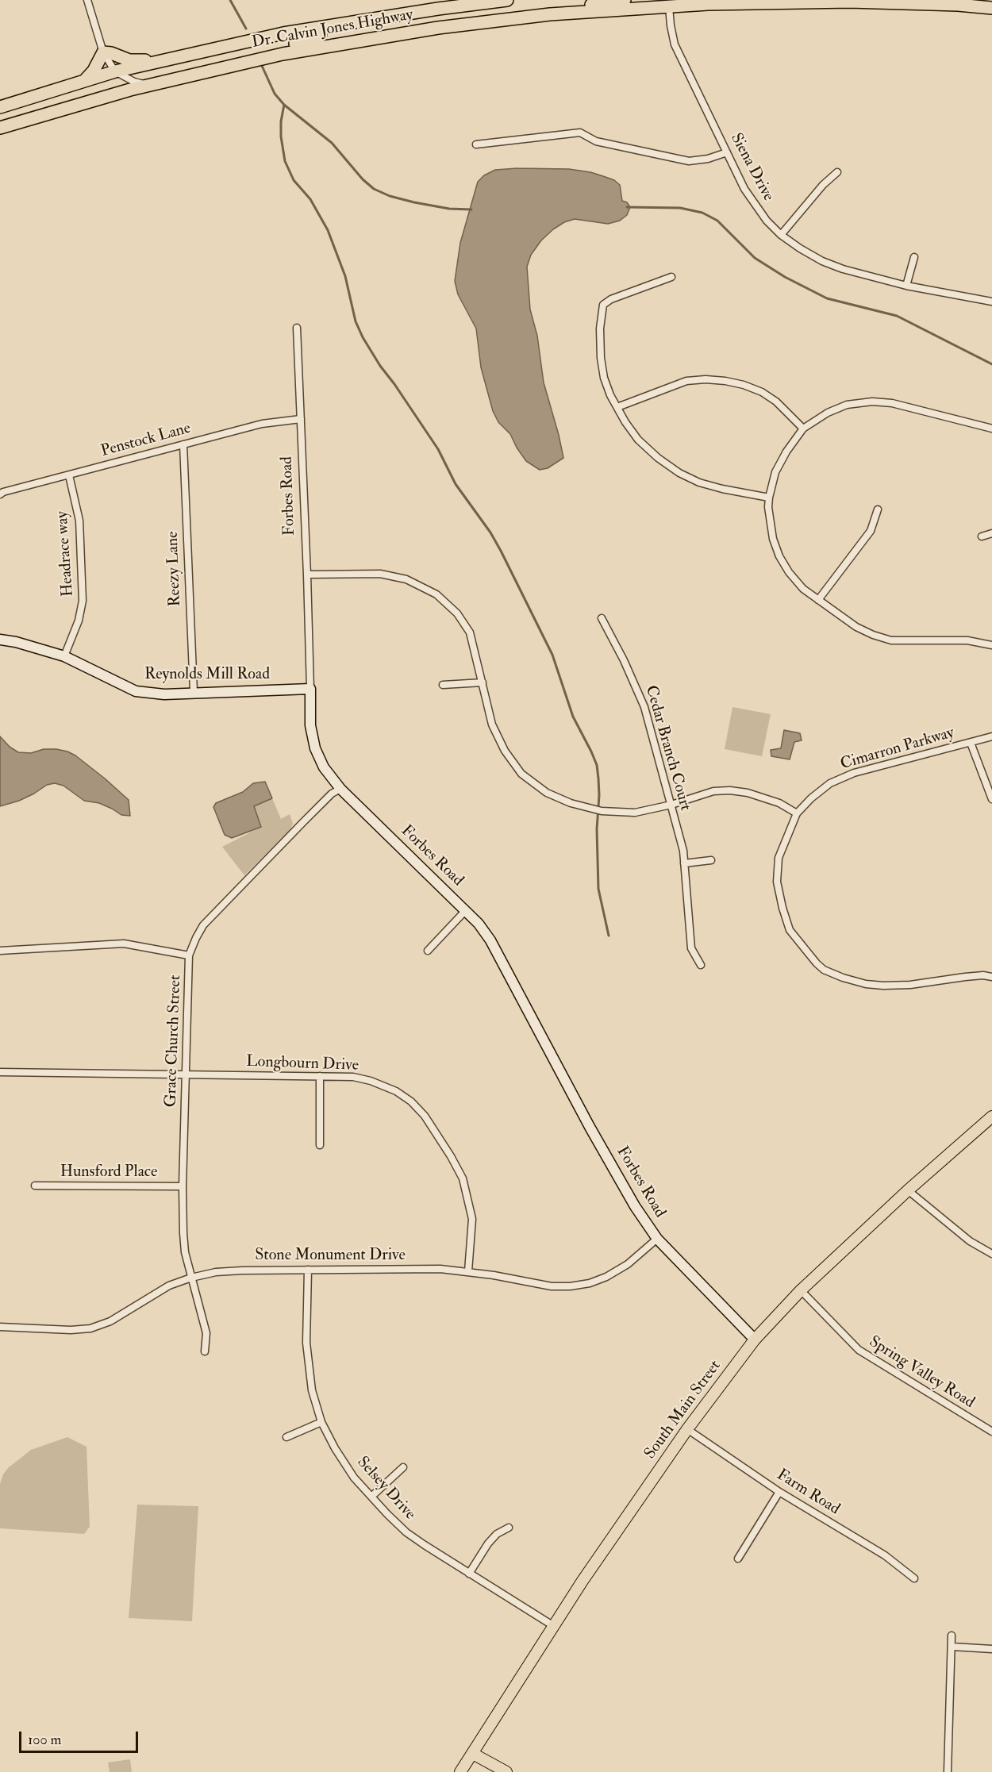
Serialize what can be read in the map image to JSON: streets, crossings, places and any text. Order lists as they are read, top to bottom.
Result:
{
  "streets": {
    "highway": ["Dr. Calvin Jones Highway"],
    "main road": ["South Main Street"],
    "street": [
      "Siena Drive",
      "Penstock Lane",
      "Forbes Road",
      "Headrace way",
      "Reezy Lane",
      "Reynolds Mill Road",
      "Cedar Branch Court",
      "Cimarron Parkway",
      "Grace Church Street",
      "Longbourn Drive",
      "Hunsford Place",
      "Stone Monument Drive",
      "Spring Valley Road",
      "Selsey Drive",
      "Farm Road"
    ]
  },
  "crossings": [
    ["Dr. Calvin Jones Highway", "Siena Drive"],
    ["Penstock Lane", "Forbes Road"],
    ["Penstock Lane", "Headrace way"],
    ["Penstock Lane", "Reezy Lane"],
    ["Forbes Road", "Reynolds Mill Road"],
    ["Forbes Road", "Grace Church Street"],
    ["Forbes Road", "Stone Monument Drive"],
    ["Forbes Road", "South Main Street"],
    ["Headrace way", "Reynolds Mill Road"],
    ["Reezy Lane", "Reynolds Mill Road"],
    ["Grace Church Street", "Longbourn Drive"],
    ["Grace Church Street", "Hunsford Place"],
    ["Grace Church Street", "Stone Monument Drive"],
    ["Longbourn Drive", "Stone Monument Drive"],
    ["Stone Monument Drive", "Selsey Drive"],
    ["Spring Valley Road", "South Main Street"],
    ["South Main Street", "Selsey Drive"],
    ["South Main Street", "Farm Road"]
  ],
  "scale_bar": "100 m"
}
